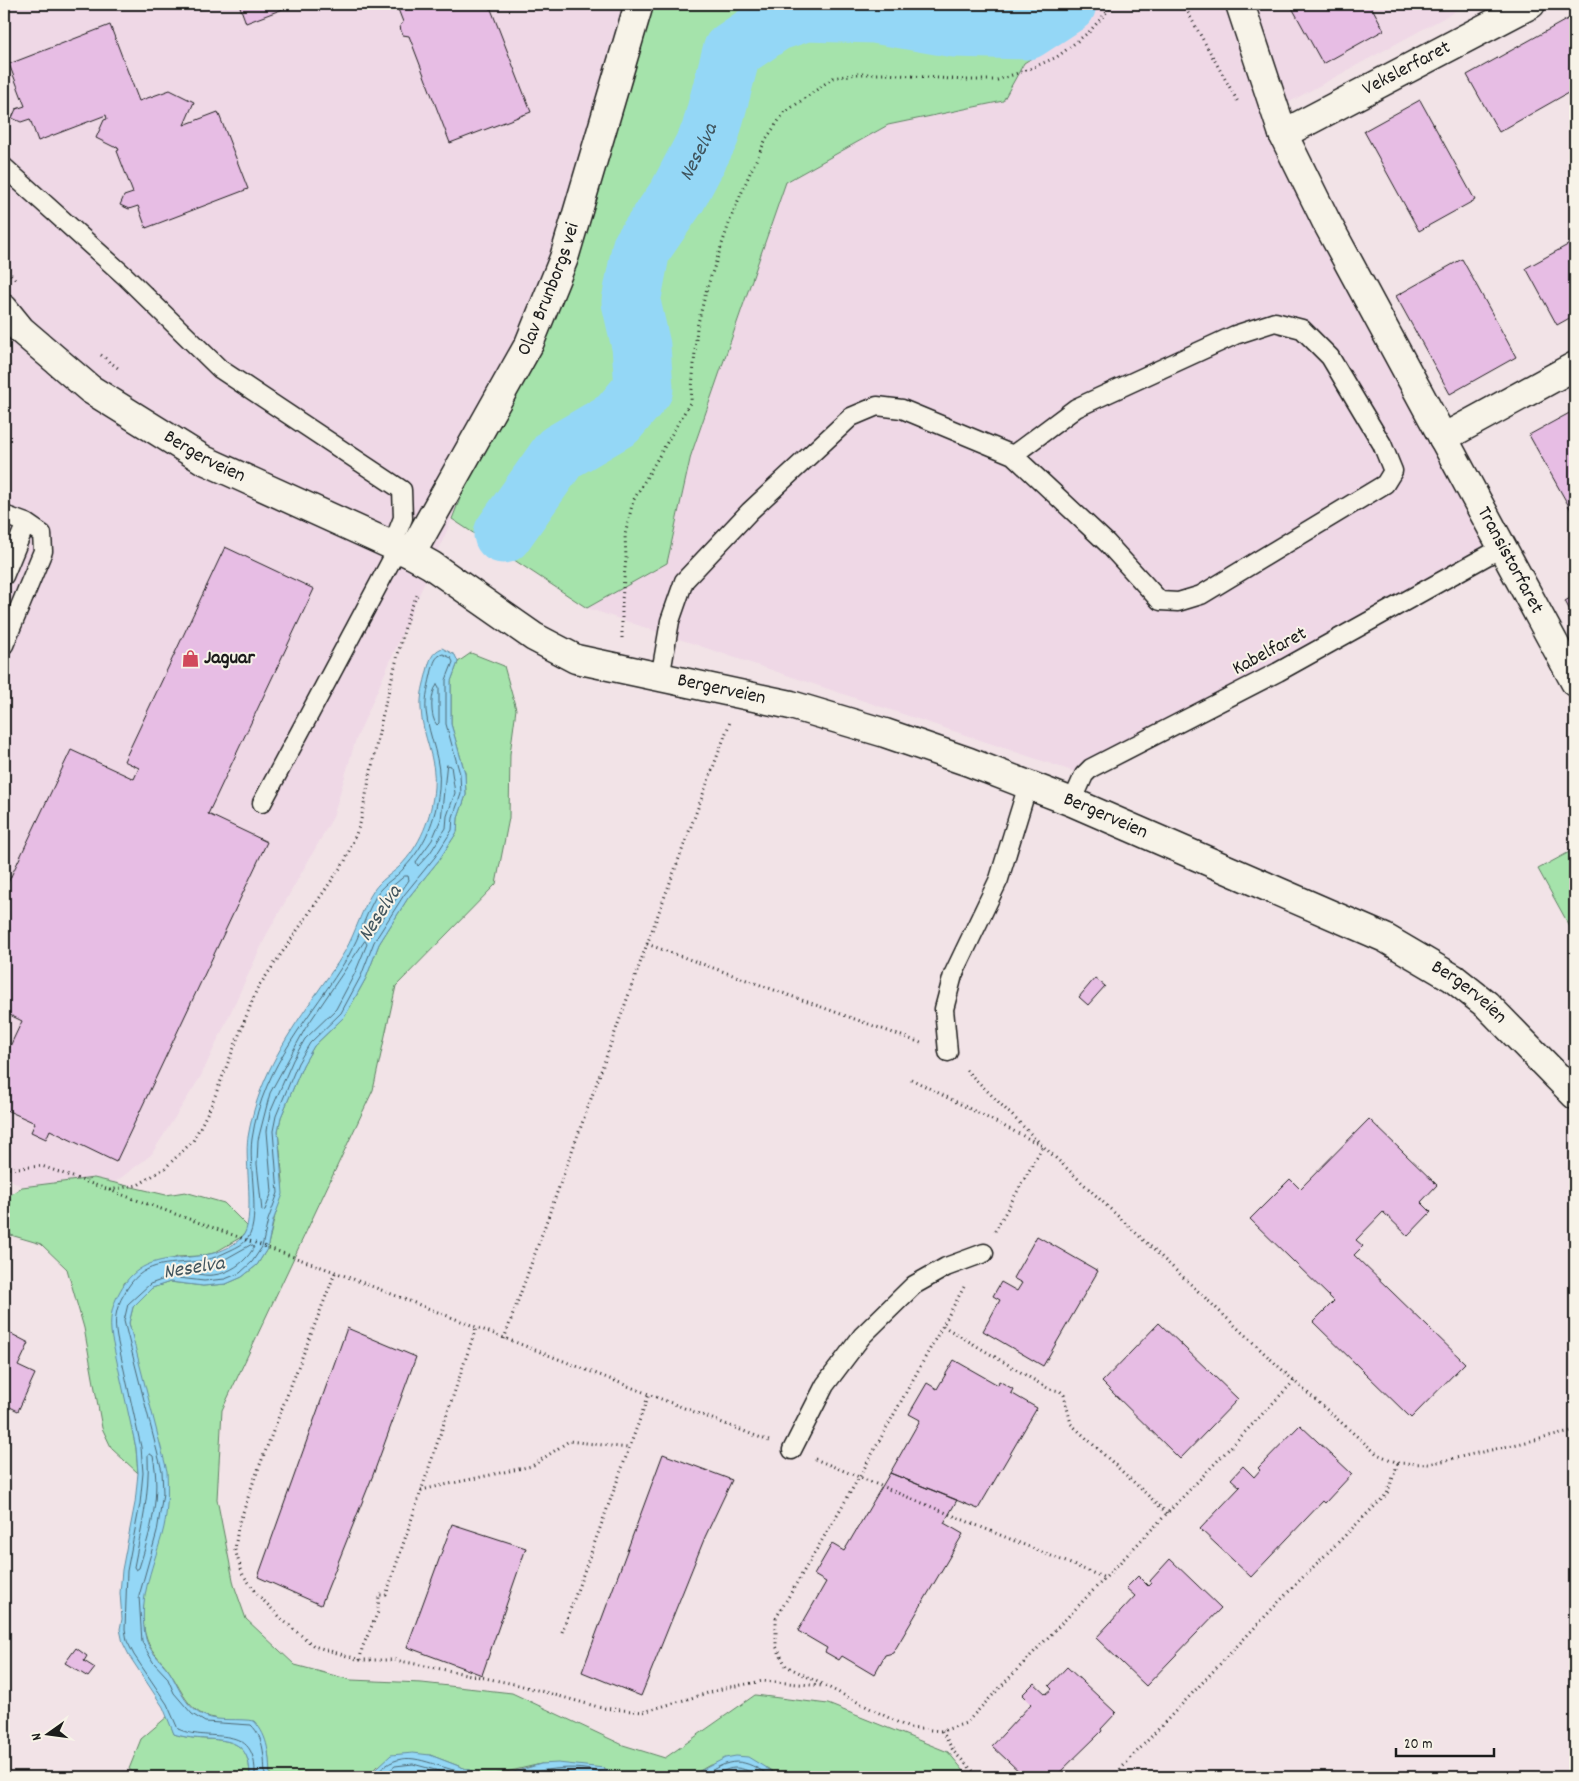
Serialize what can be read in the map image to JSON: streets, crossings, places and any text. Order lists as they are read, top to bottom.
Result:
{
  "streets": {
    "street": [
      "Vekslerfaret",
      "Olav Brunborgs vei",
      "Bergerveien",
      "Transistorfaret"
    ],
    "lane": ["Kabelfaret"]
  },
  "crossings": [
    ["Vekslerfaret", "Transistorfaret"],
    ["Olav Brunborgs vei", "Bergerveien"],
    ["Bergerveien", "Kabelfaret"],
    ["Transistorfaret", "Kabelfaret"]
  ],
  "water": ["Neselva"],
  "places": {
    "shop": ["Jaguar"]
  },
  "scale_bar": "20 m",
  "north": "left"
}
